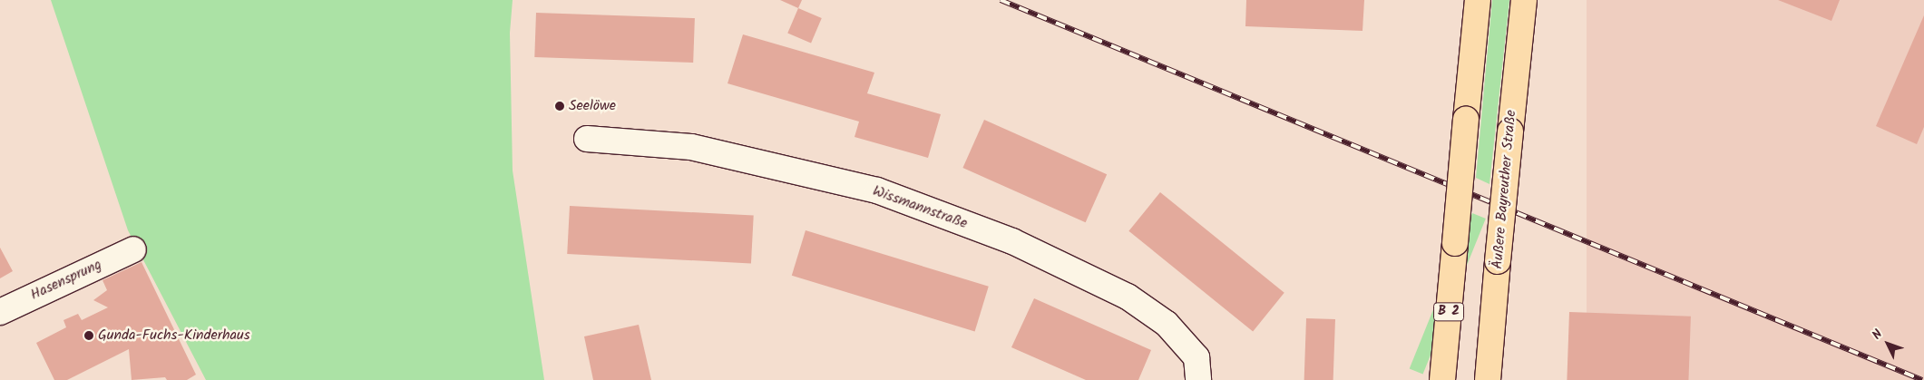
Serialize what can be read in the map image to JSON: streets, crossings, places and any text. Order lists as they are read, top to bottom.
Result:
{
  "streets": {
    "main road": ["Äußere Bayreuther Straße", "B 2"],
    "street": ["Wissmannstraße", "Hasensprung"]
  },
  "places": ["Seelöwe", "Gunda-Fuchs-Kinderhaus"],
  "north": "top left"
}
